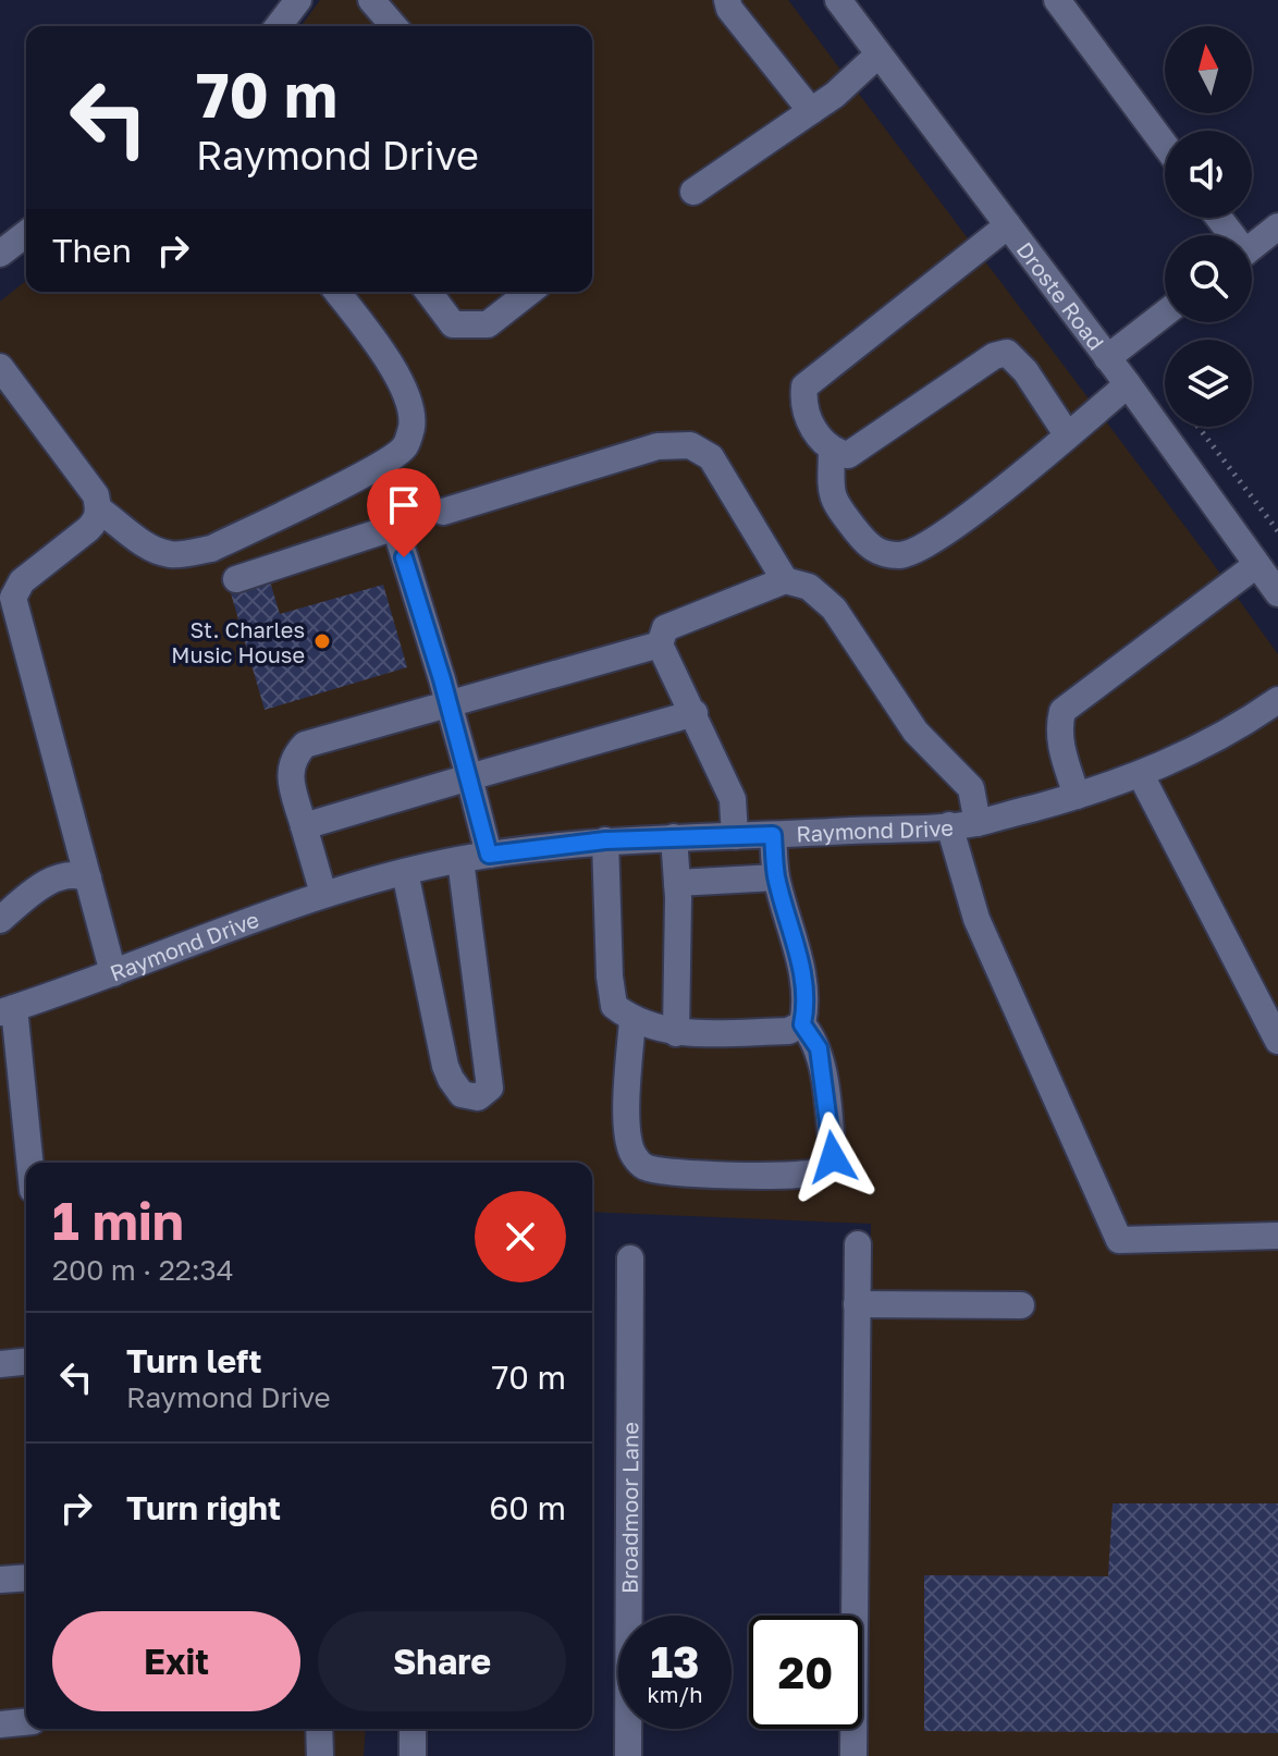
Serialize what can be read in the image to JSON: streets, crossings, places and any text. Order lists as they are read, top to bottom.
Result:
{
  "streets": {
    "street": ["Droste Road", "Raymond Drive", "Broadmoor Lane"]
  },
  "places": ["St. Charles Music House"],
  "north": "top",
  "page": {
    "turn": ["70 m", "Raymond Drive"],
    "then": "Then",
    "heading": ["1 min", "200 m · 22:34"],
    "list": [
      {
        "name": "Turn left",
        "note": "Raymond Drive",
        "value": "70 m"
      },
      {
        "name": "Turn right",
        "value": "60 m"
      }
    ],
    "buttons": ["Exit", "Share"],
    "speed": "13 km/h",
    "limit": "20"
  }
}
